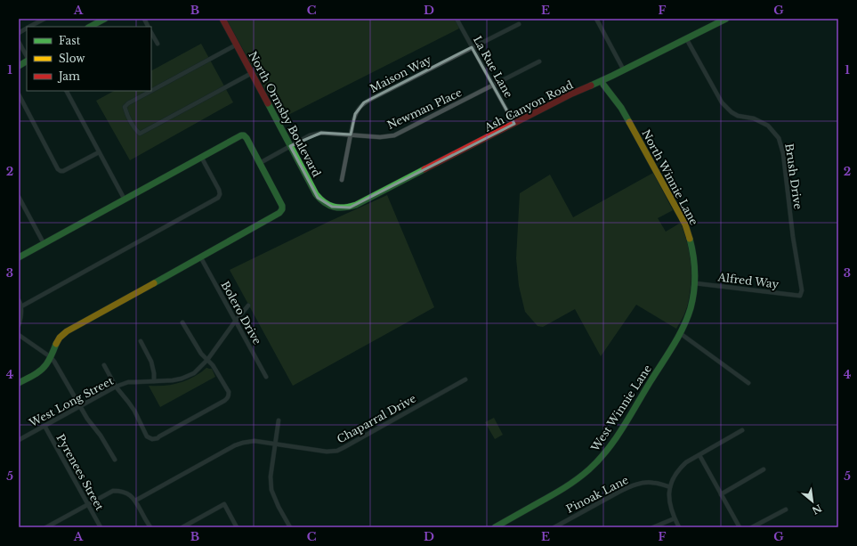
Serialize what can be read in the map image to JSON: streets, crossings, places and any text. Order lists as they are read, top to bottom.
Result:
{
  "streets": {
    "street": [
      "La Rue Lane",
      "Maison Way",
      "Ash Canyon Road",
      "Newman Place",
      "North Ormsby Boulevard",
      "Brush Drive",
      "North Winnie Lane",
      "Alfred Way",
      "Bolero Drive",
      "West Long Street",
      "West Winnie Lane",
      "Chaparral Drive",
      "Pyrenees Street",
      "Pinoak Lane"
    ]
  },
  "crossings": [
    ["La Rue Lane", "Maison Way"],
    ["La Rue Lane", "Ash Canyon Road"],
    ["La Rue Lane", "Newman Place"],
    ["Maison Way", "Newman Place"],
    ["Ash Canyon Road", "North Ormsby Boulevard"],
    ["Ash Canyon Road", "Brush Drive"],
    ["Ash Canyon Road", "North Winnie Lane"],
    ["Newman Place", "North Ormsby Boulevard"],
    ["Brush Drive", "Alfred Way"],
    ["North Winnie Lane", "Alfred Way"],
    ["North Winnie Lane", "West Winnie Lane"],
    ["Bolero Drive", "West Long Street"],
    ["West Long Street", "Pyrenees Street"]
  ],
  "legend": ["Fast", "Slow", "Jam"],
  "north": "bottom right",
  "grid": {
    "columns": [
      "A",
      "B",
      "C",
      "D",
      "E",
      "F",
      "G"
    ],
    "rows": [
      "1",
      "2",
      "3",
      "4",
      "5"
    ]
  }
}
